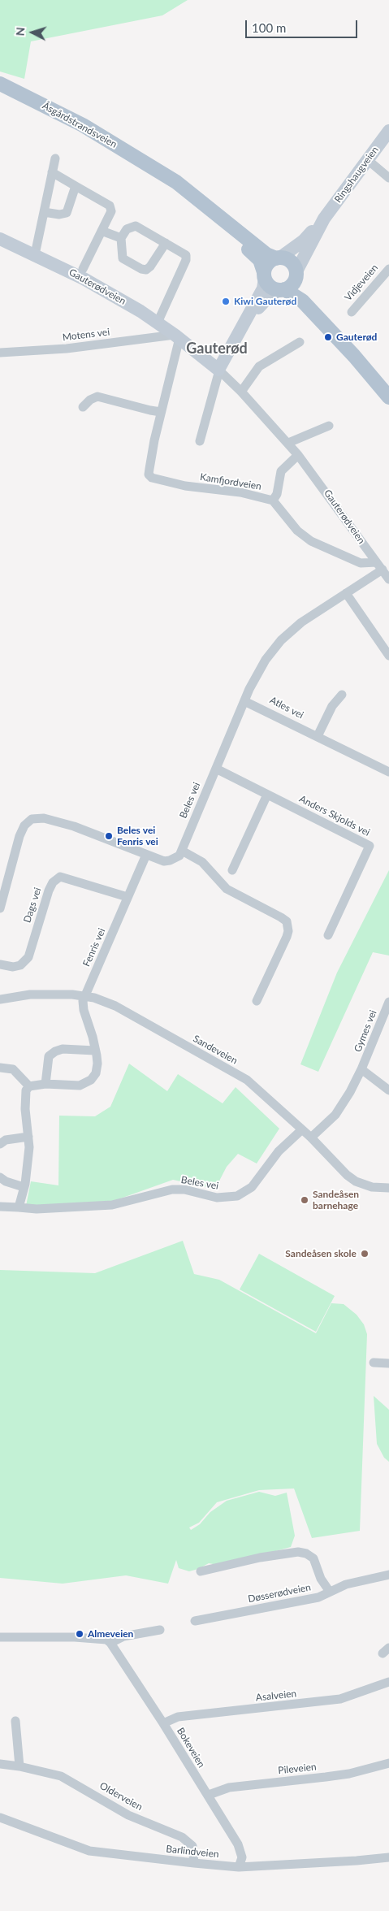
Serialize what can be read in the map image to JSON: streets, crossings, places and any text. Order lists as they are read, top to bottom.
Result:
{
  "streets": {
    "main road": ["Åsgårdstrandsveien", "Ringshaugveien", "Gauterødveien"],
    "street": [
      "Vidjeveien",
      "Motens vei",
      "Kamfjordveien",
      "Atles vei",
      "Beles vei",
      "Anders Skjolds vei",
      "Dags vei",
      "Fenris vei",
      "Gymes vei",
      "Sandeveien",
      "Døsserødveien",
      "Asalveien",
      "Bokeveien",
      "Pileveien",
      "Olderveien",
      "Barlindveien"
    ]
  },
  "crossings": [
    ["Åsgårdstrandsveien", "Ringshaugveien"],
    ["Gauterødveien", "Motens vei"],
    ["Gauterødveien", "Kamfjordveien"],
    ["Gauterødveien", "Beles vei"],
    ["Motens vei", "Kamfjordveien"],
    ["Atles vei", "Beles vei"],
    ["Beles vei", "Anders Skjolds vei"],
    ["Beles vei", "Sandeveien"],
    ["Dags vei", "Fenris vei"],
    ["Fenris vei", "Sandeveien"],
    ["Gymes vei", "Sandeveien"],
    ["Asalveien", "Bokeveien"],
    ["Bokeveien", "Pileveien"],
    ["Bokeveien", "Barlindveien"],
    ["Olderveien", "Barlindveien"]
  ],
  "districts": ["Gauterød"],
  "places": [
    "Kiwi Gauterød",
    "Gauterød",
    "Beles vei Fenris vei",
    "Sandeåsen barnehage",
    "Sandeåsen skole",
    "Almeveien"
  ],
  "scale_bar": "100 m",
  "north": "left"
}
